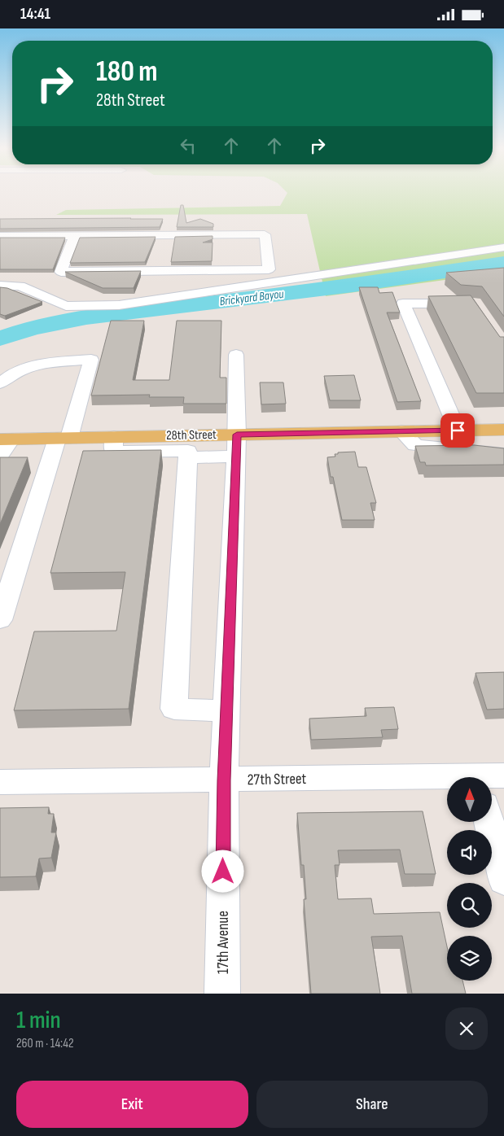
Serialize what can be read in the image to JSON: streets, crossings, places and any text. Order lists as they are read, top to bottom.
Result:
{
  "streets": {
    "main road": ["28th Street"],
    "street": ["27th Street", "17th Avenue"]
  },
  "crossings": [
    ["28th Street", "17th Avenue"],
    ["27th Street", "17th Avenue"]
  ],
  "water": ["Brickyard Bayou"],
  "north": "top",
  "page": {
    "status": "14:41",
    "turn": ["180 m", "28th Street"],
    "heading": ["1 min", "260 m · 14:42"],
    "buttons": ["Exit", "Share"]
  }
}
